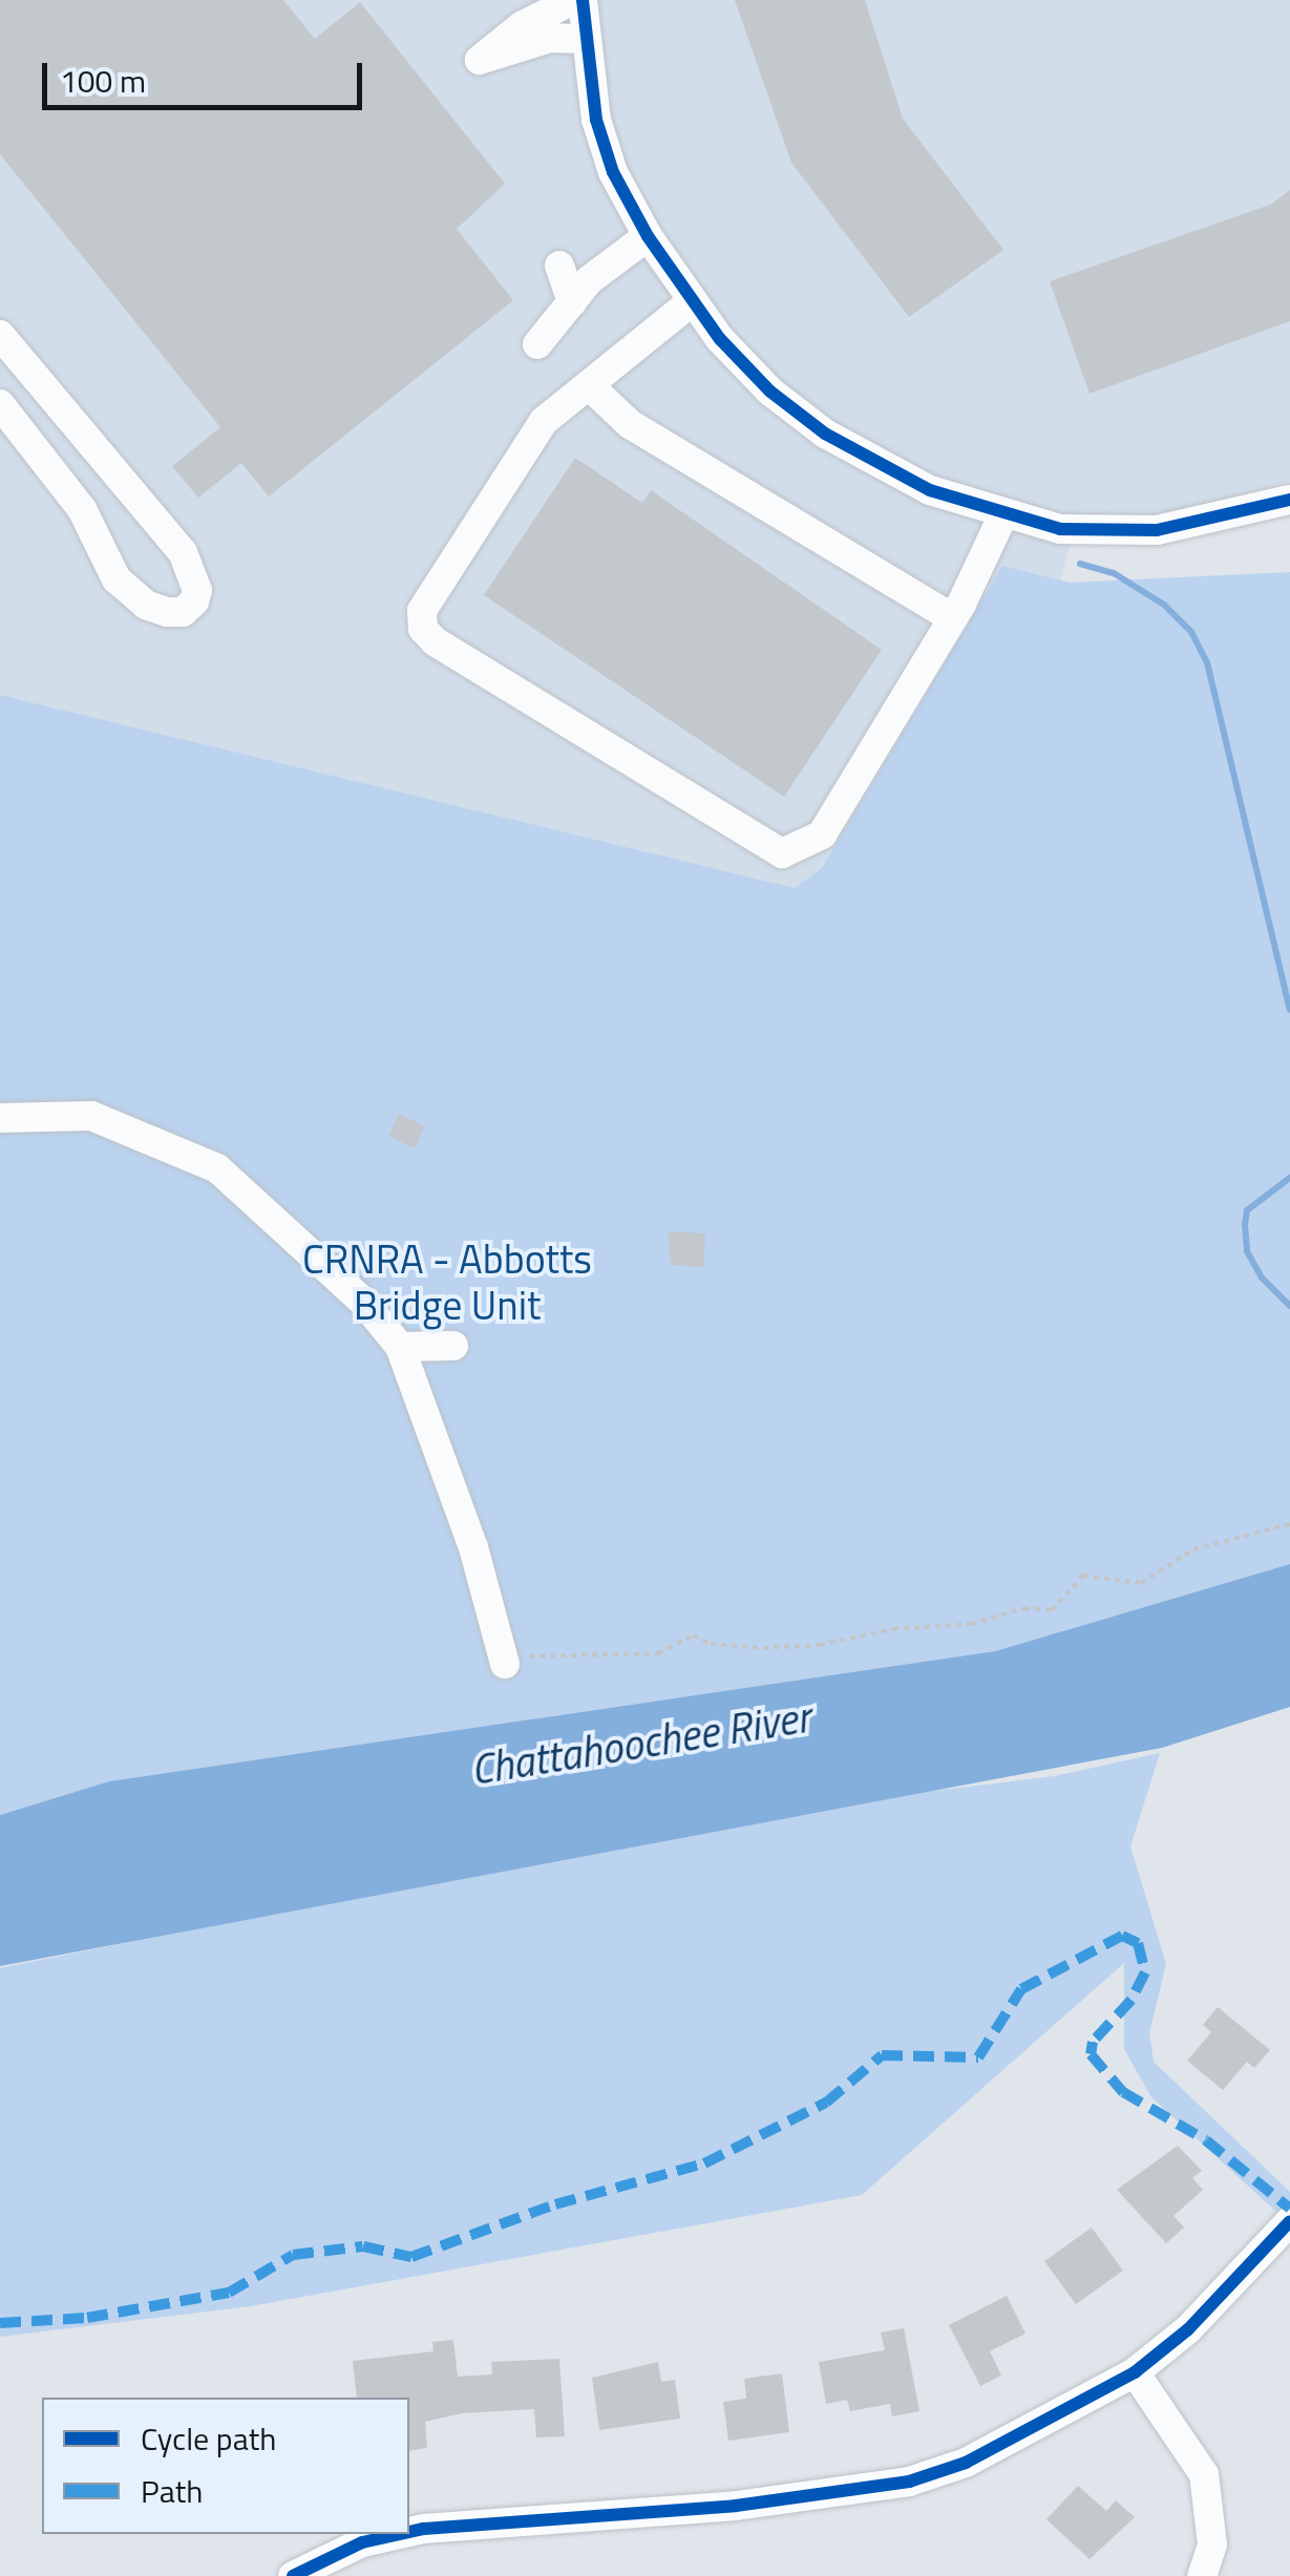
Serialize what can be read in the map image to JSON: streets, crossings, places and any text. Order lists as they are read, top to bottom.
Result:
{
  "water": ["Chattahoochee River"],
  "parks": ["CRNRA - Abbotts Bridge Unit"],
  "legend": ["Cycle path", "Path"],
  "scale_bar": "100 m"
}
